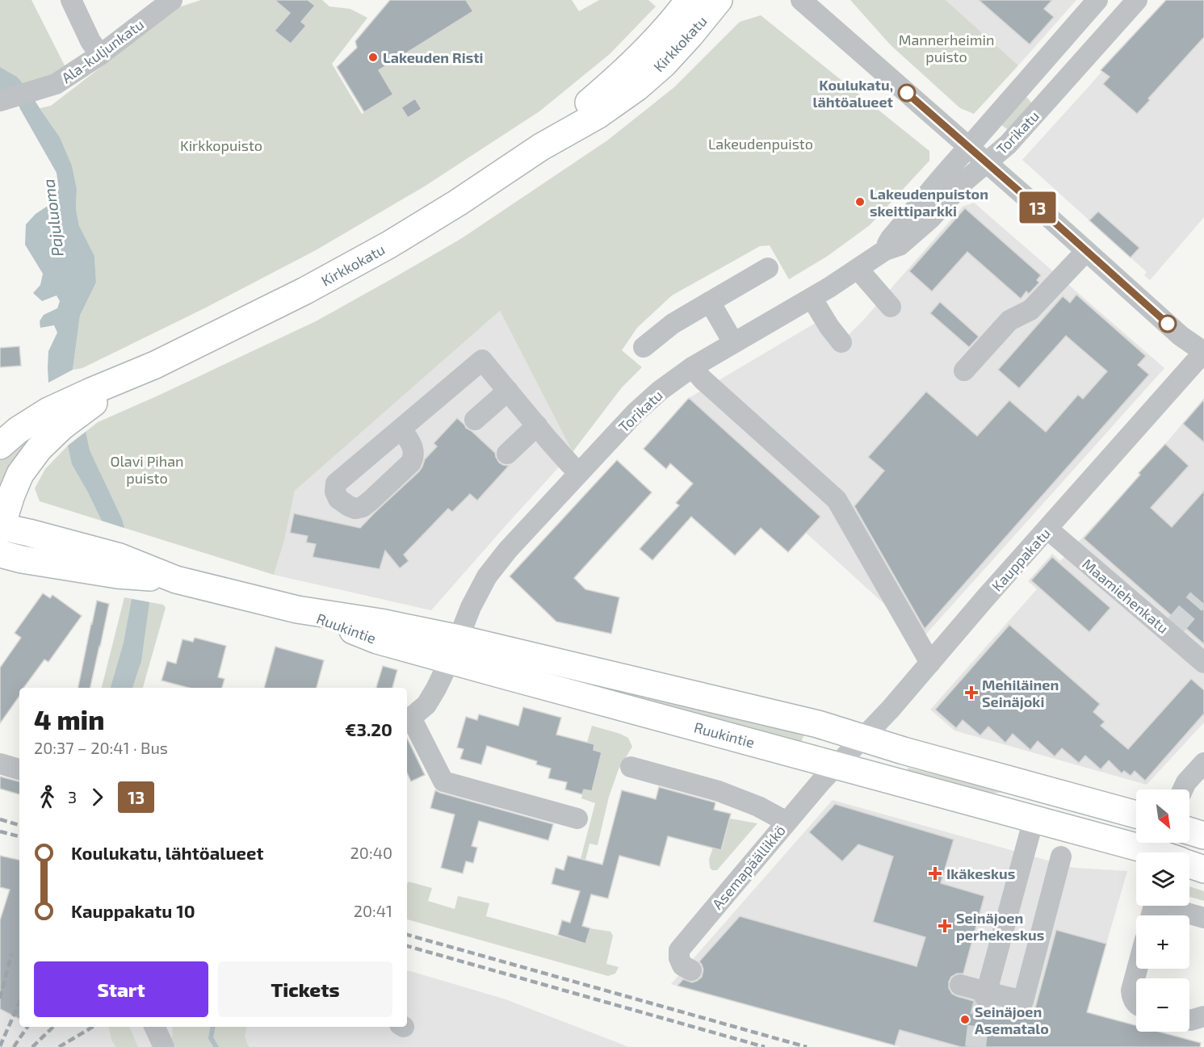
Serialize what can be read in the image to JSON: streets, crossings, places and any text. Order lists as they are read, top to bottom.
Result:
{
  "streets": {
    "main road": ["Kirkkokatu", "Ruukintie"],
    "street": [
      "Ala-kuljunkatu",
      "Torikatu",
      "Kauppakatu",
      "Maamiehenkatu",
      "Asemapäällikkö"
    ]
  },
  "crossings": [
    ["Kirkkokatu", "Ruukintie"],
    ["Torikatu", "Ruukintie"],
    ["Kauppakatu", "Maamiehenkatu"],
    ["Kauppakatu", "Ruukintie"],
    ["Kauppakatu", "Asemapäällikkö"],
    ["Ruukintie", "Asemapäällikkö"]
  ],
  "water": ["Pajuluoma"],
  "parks": [
    "Mannerheimin puisto",
    "Lakeudenpuisto",
    "Kirkkopuisto",
    "Olavi Pihan puisto"
  ],
  "places": {
    "other": [
      "Lakeuden Risti",
      "Koulukatu, lähtöalueet",
      "Lakeudenpuiston skeittiparkki",
      "Seinäjoen Asematalo"
    ],
    "health": ["Mehiläinen Seinäjoki", "Ikäkeskus", "Seinäjoen perhekeskus"]
  },
  "lines": ["bus line 13"],
  "north": "bottom right",
  "page": {
    "on_map": "13",
    "heading": ["4 min", "20:37 – 20:41 · Bus", "€3.20"],
    "legs": ["3", "13"],
    "map_buttons": ["+", "−"],
    "list": [
      {
        "name": "Koulukatu, lähtöalueet",
        "value": "20:40"
      },
      {
        "name": "Kauppakatu 10",
        "value": "20:41"
      }
    ],
    "buttons": ["Start", "Tickets"]
  }
}
